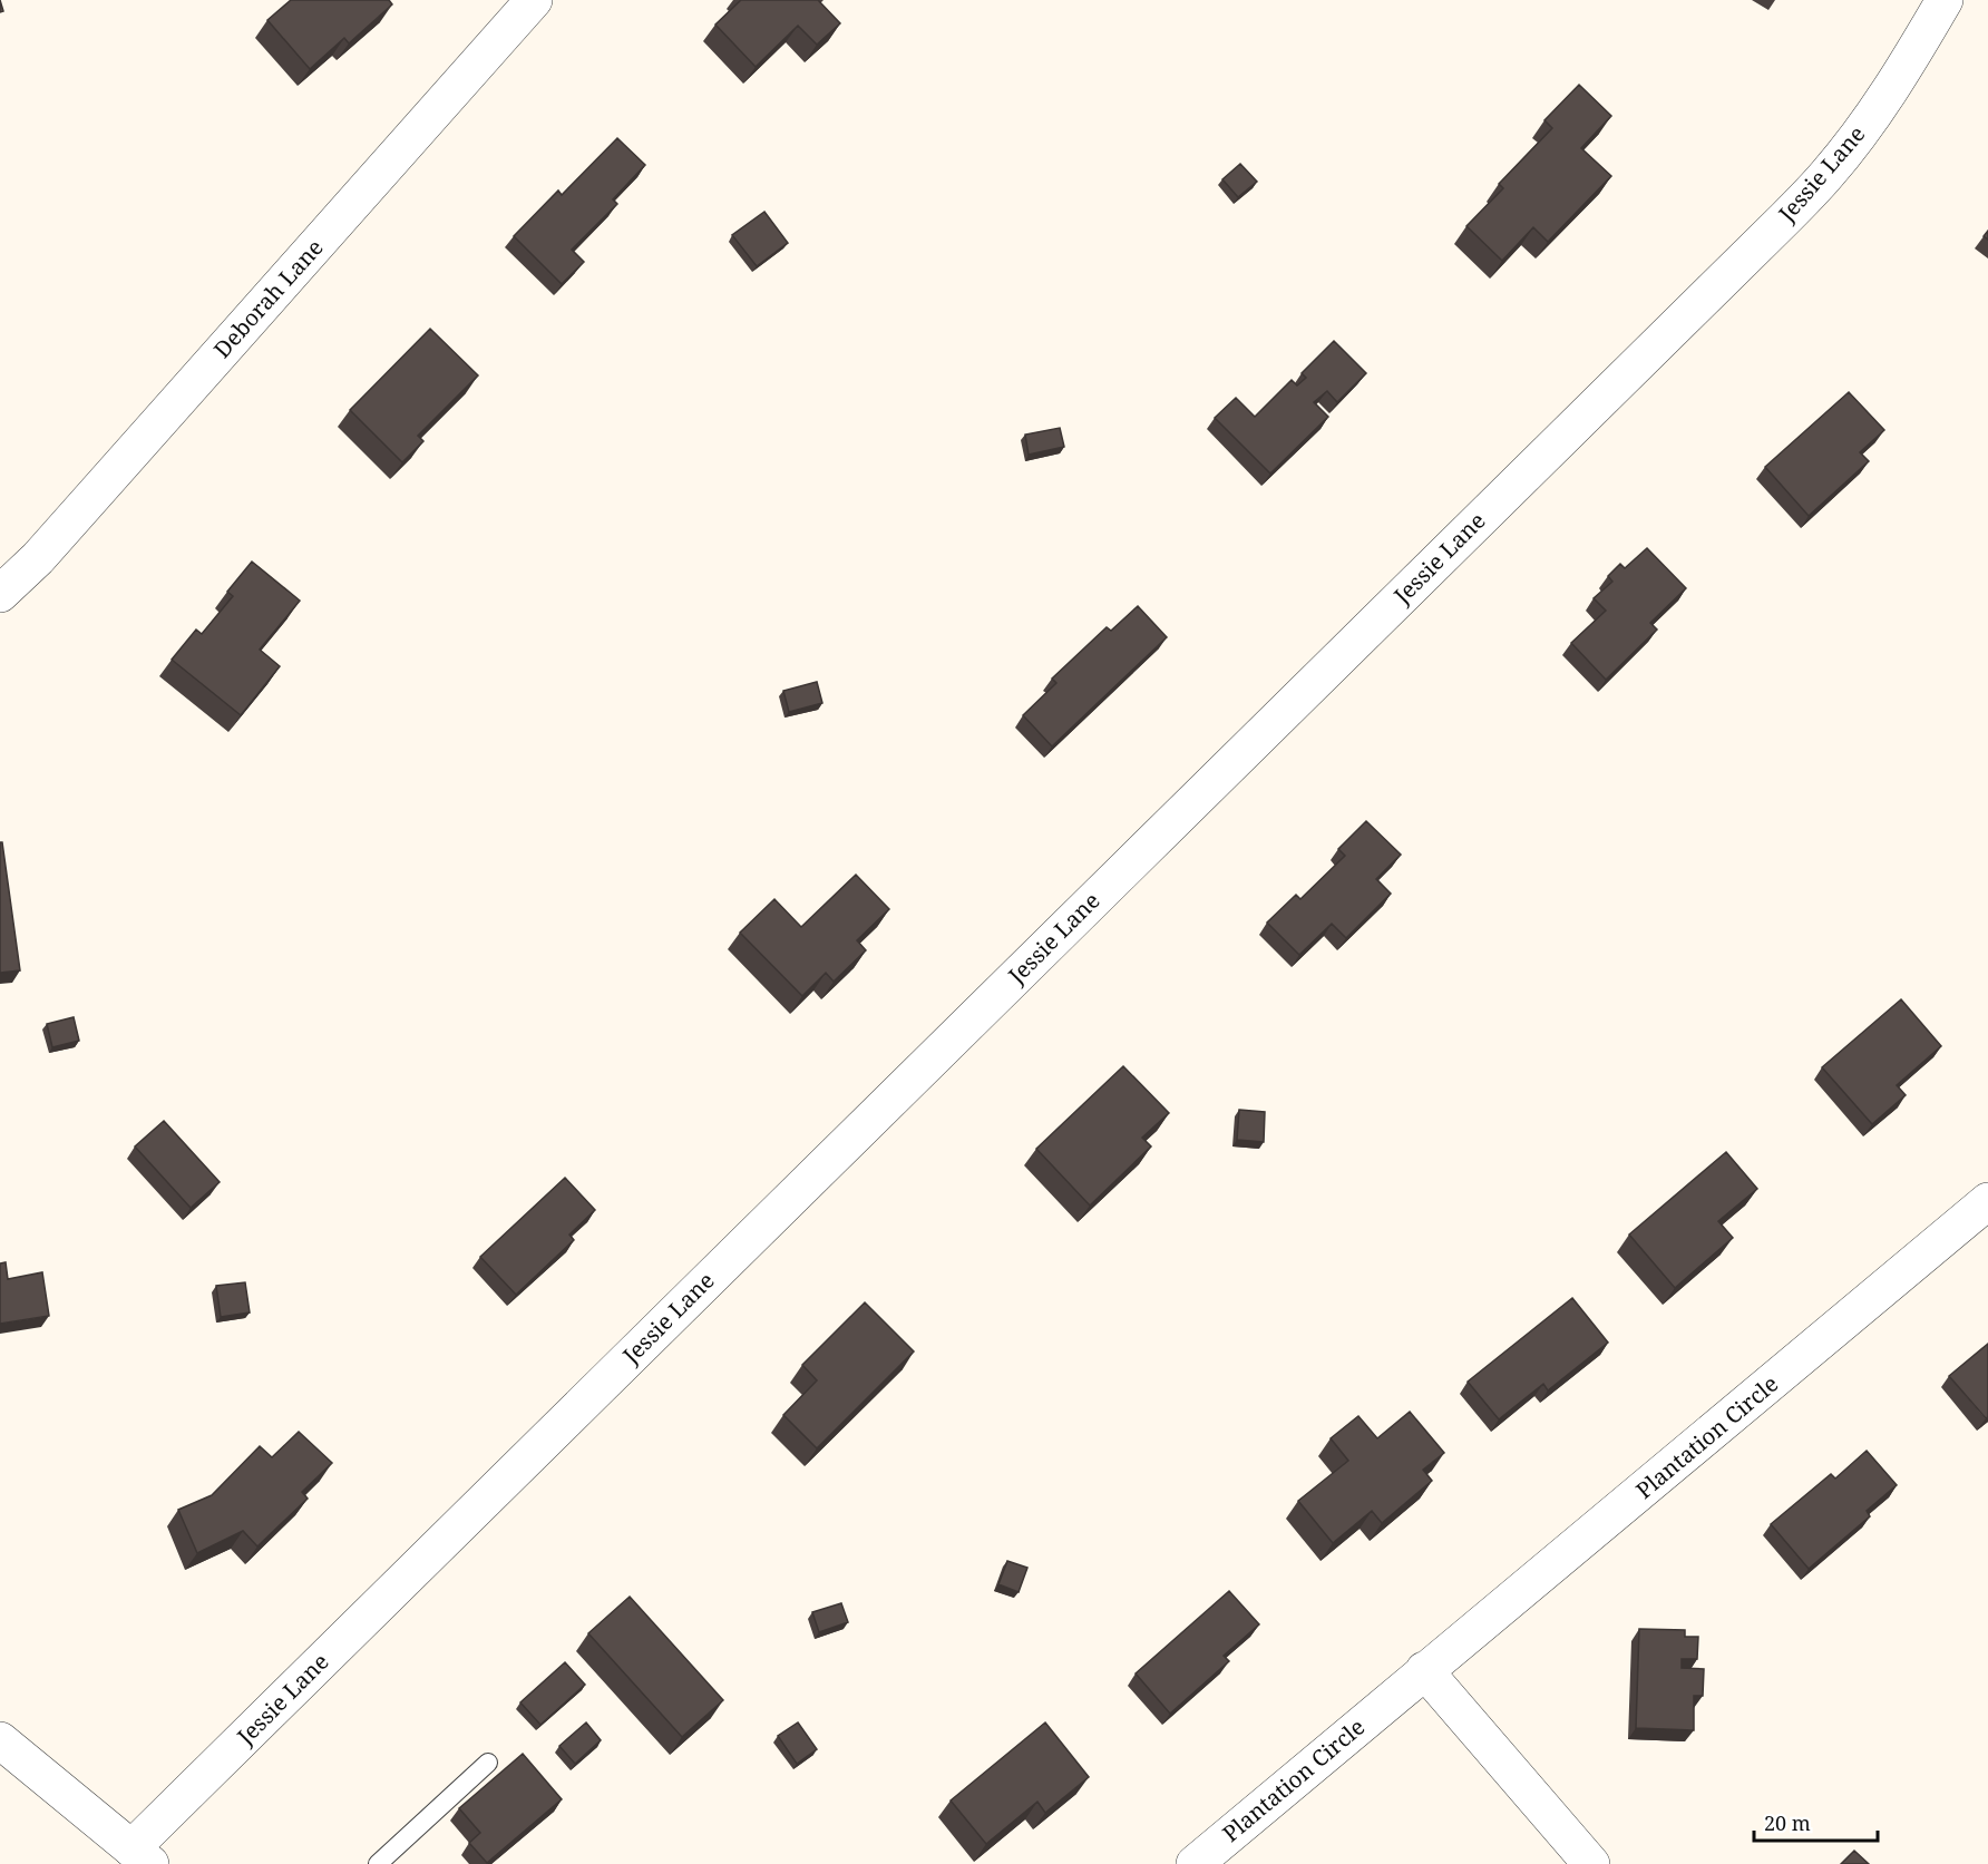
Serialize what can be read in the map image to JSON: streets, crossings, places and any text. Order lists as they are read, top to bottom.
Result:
{
  "streets": {
    "street": ["Jessie Lane", "Deborah Lane", "Plantation Circle"]
  },
  "scale_bar": "20 m"
}
